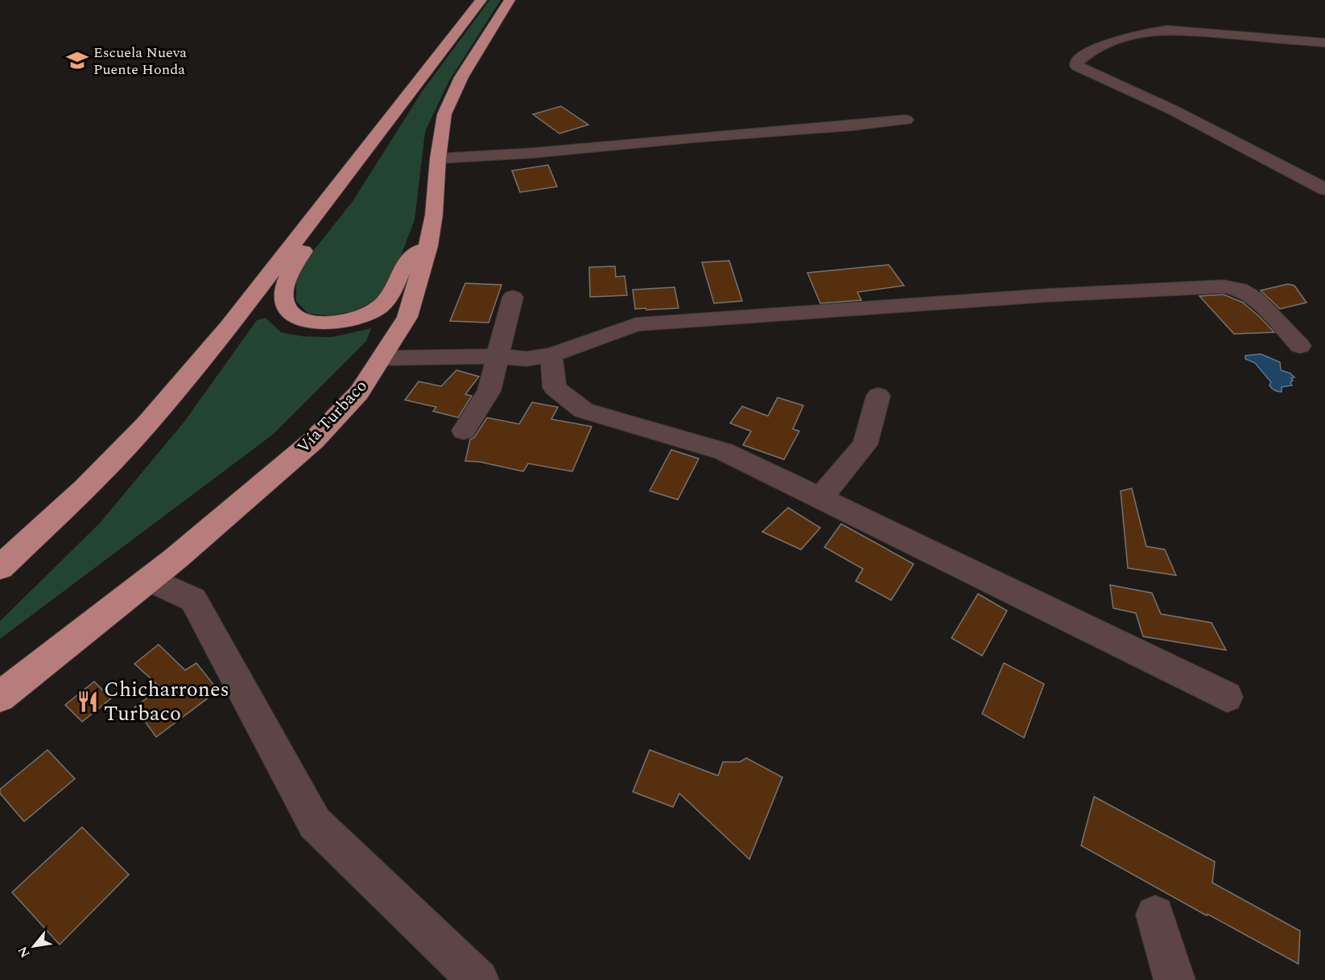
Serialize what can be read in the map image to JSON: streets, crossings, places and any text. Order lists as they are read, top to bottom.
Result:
{
  "streets": {
    "highway": ["Vía Turbaco"]
  },
  "places": {
    "school or university": ["Escuela Nueva Puente Honda"],
    "restaurant": ["Chicharrones Turbaco"]
  },
  "north": "bottom left"
}
